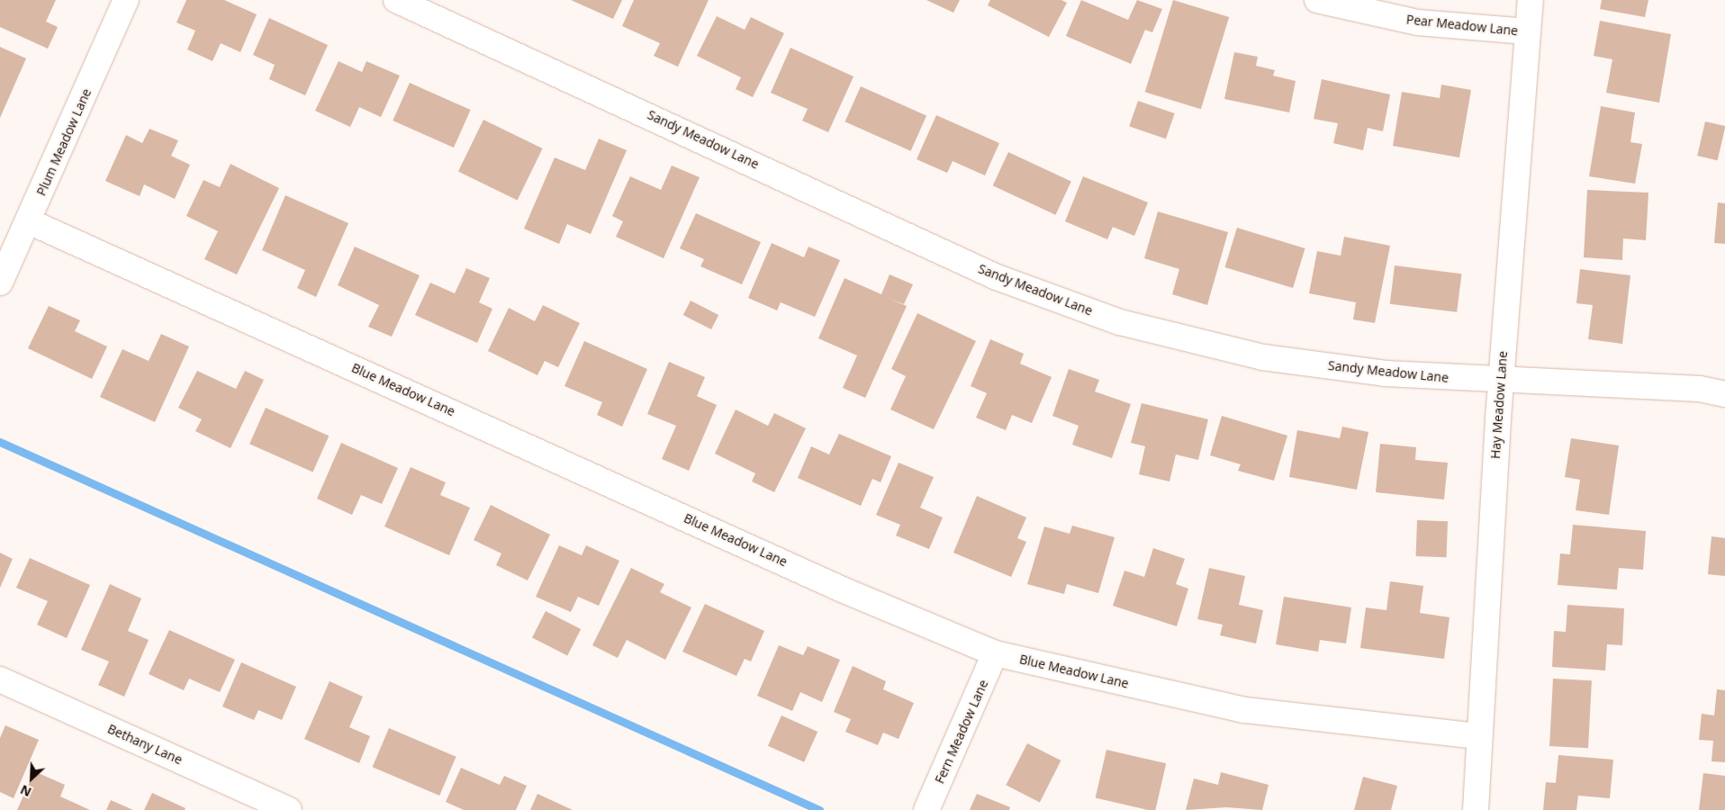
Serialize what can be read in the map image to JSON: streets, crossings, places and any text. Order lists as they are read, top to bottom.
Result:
{
  "streets": {
    "street": [
      "Pear Meadow Lane",
      "Sandy Meadow Lane",
      "Plum Meadow Lane",
      "Blue Meadow Lane",
      "Hay Meadow Lane",
      "Fern Meadow Lane",
      "Bethany Lane"
    ]
  },
  "crossings": [
    ["Pear Meadow Lane", "Hay Meadow Lane"],
    ["Sandy Meadow Lane", "Hay Meadow Lane"],
    ["Plum Meadow Lane", "Blue Meadow Lane"],
    ["Blue Meadow Lane", "Hay Meadow Lane"],
    ["Blue Meadow Lane", "Fern Meadow Lane"]
  ],
  "north": "bottom left"
}
